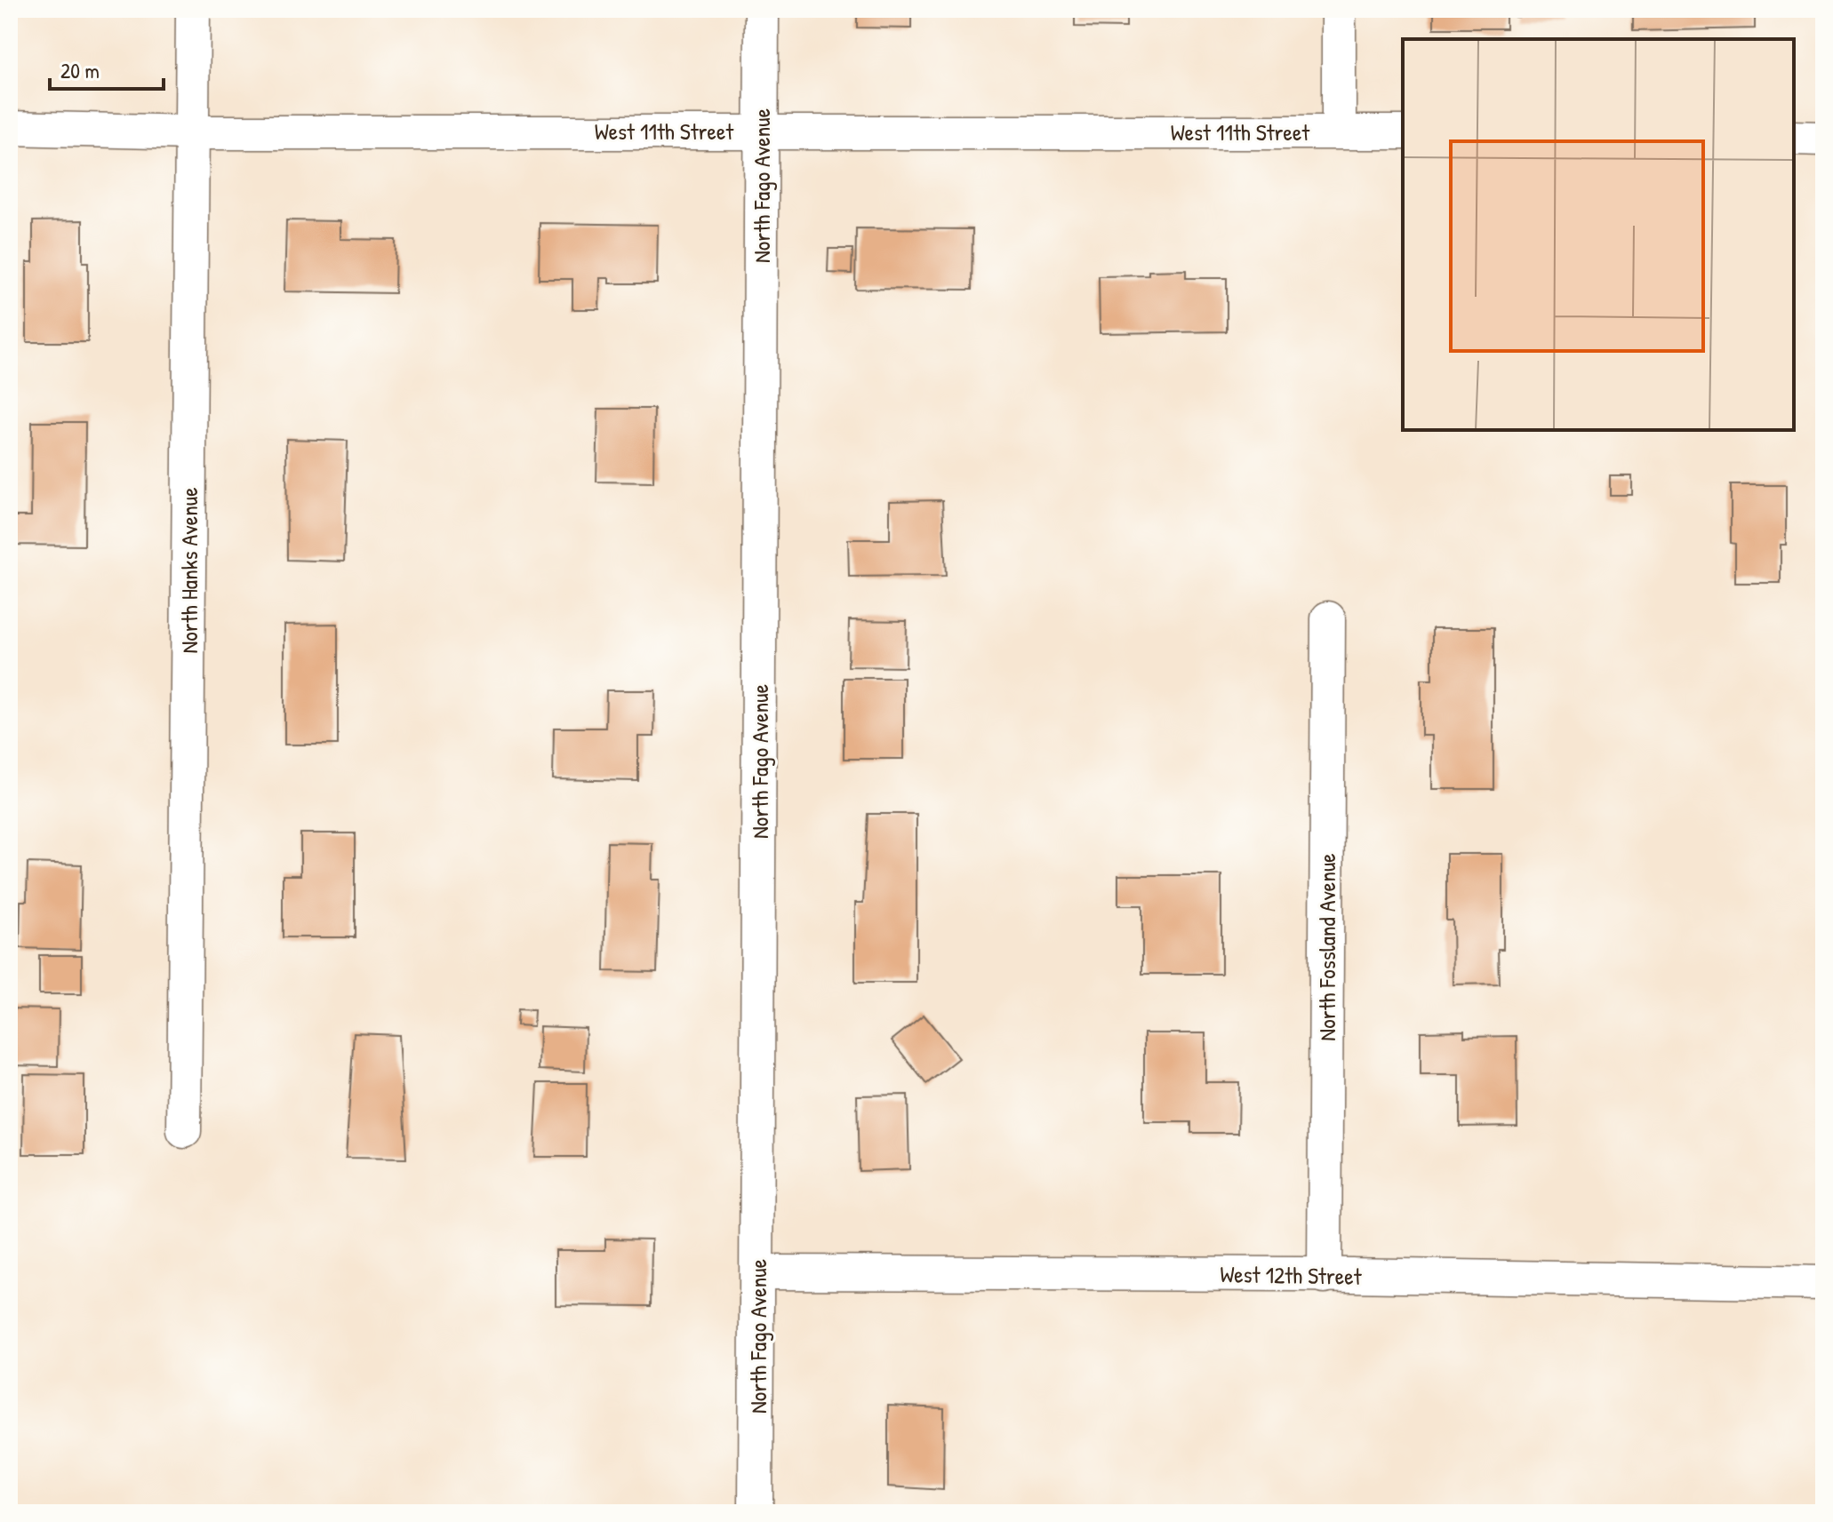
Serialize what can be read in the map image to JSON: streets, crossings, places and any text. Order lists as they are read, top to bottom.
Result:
{
  "streets": {
    "street": [
      "West 11th Street",
      "North Fago Avenue",
      "North Hanks Avenue",
      "North Fossland Avenue",
      "West 12th Street"
    ]
  },
  "crossings": [
    ["West 11th Street", "North Fago Avenue"],
    ["West 11th Street", "North Hanks Avenue"],
    ["North Fago Avenue", "West 12th Street"],
    ["North Fossland Avenue", "West 12th Street"]
  ],
  "scale_bar": "20 m"
}
